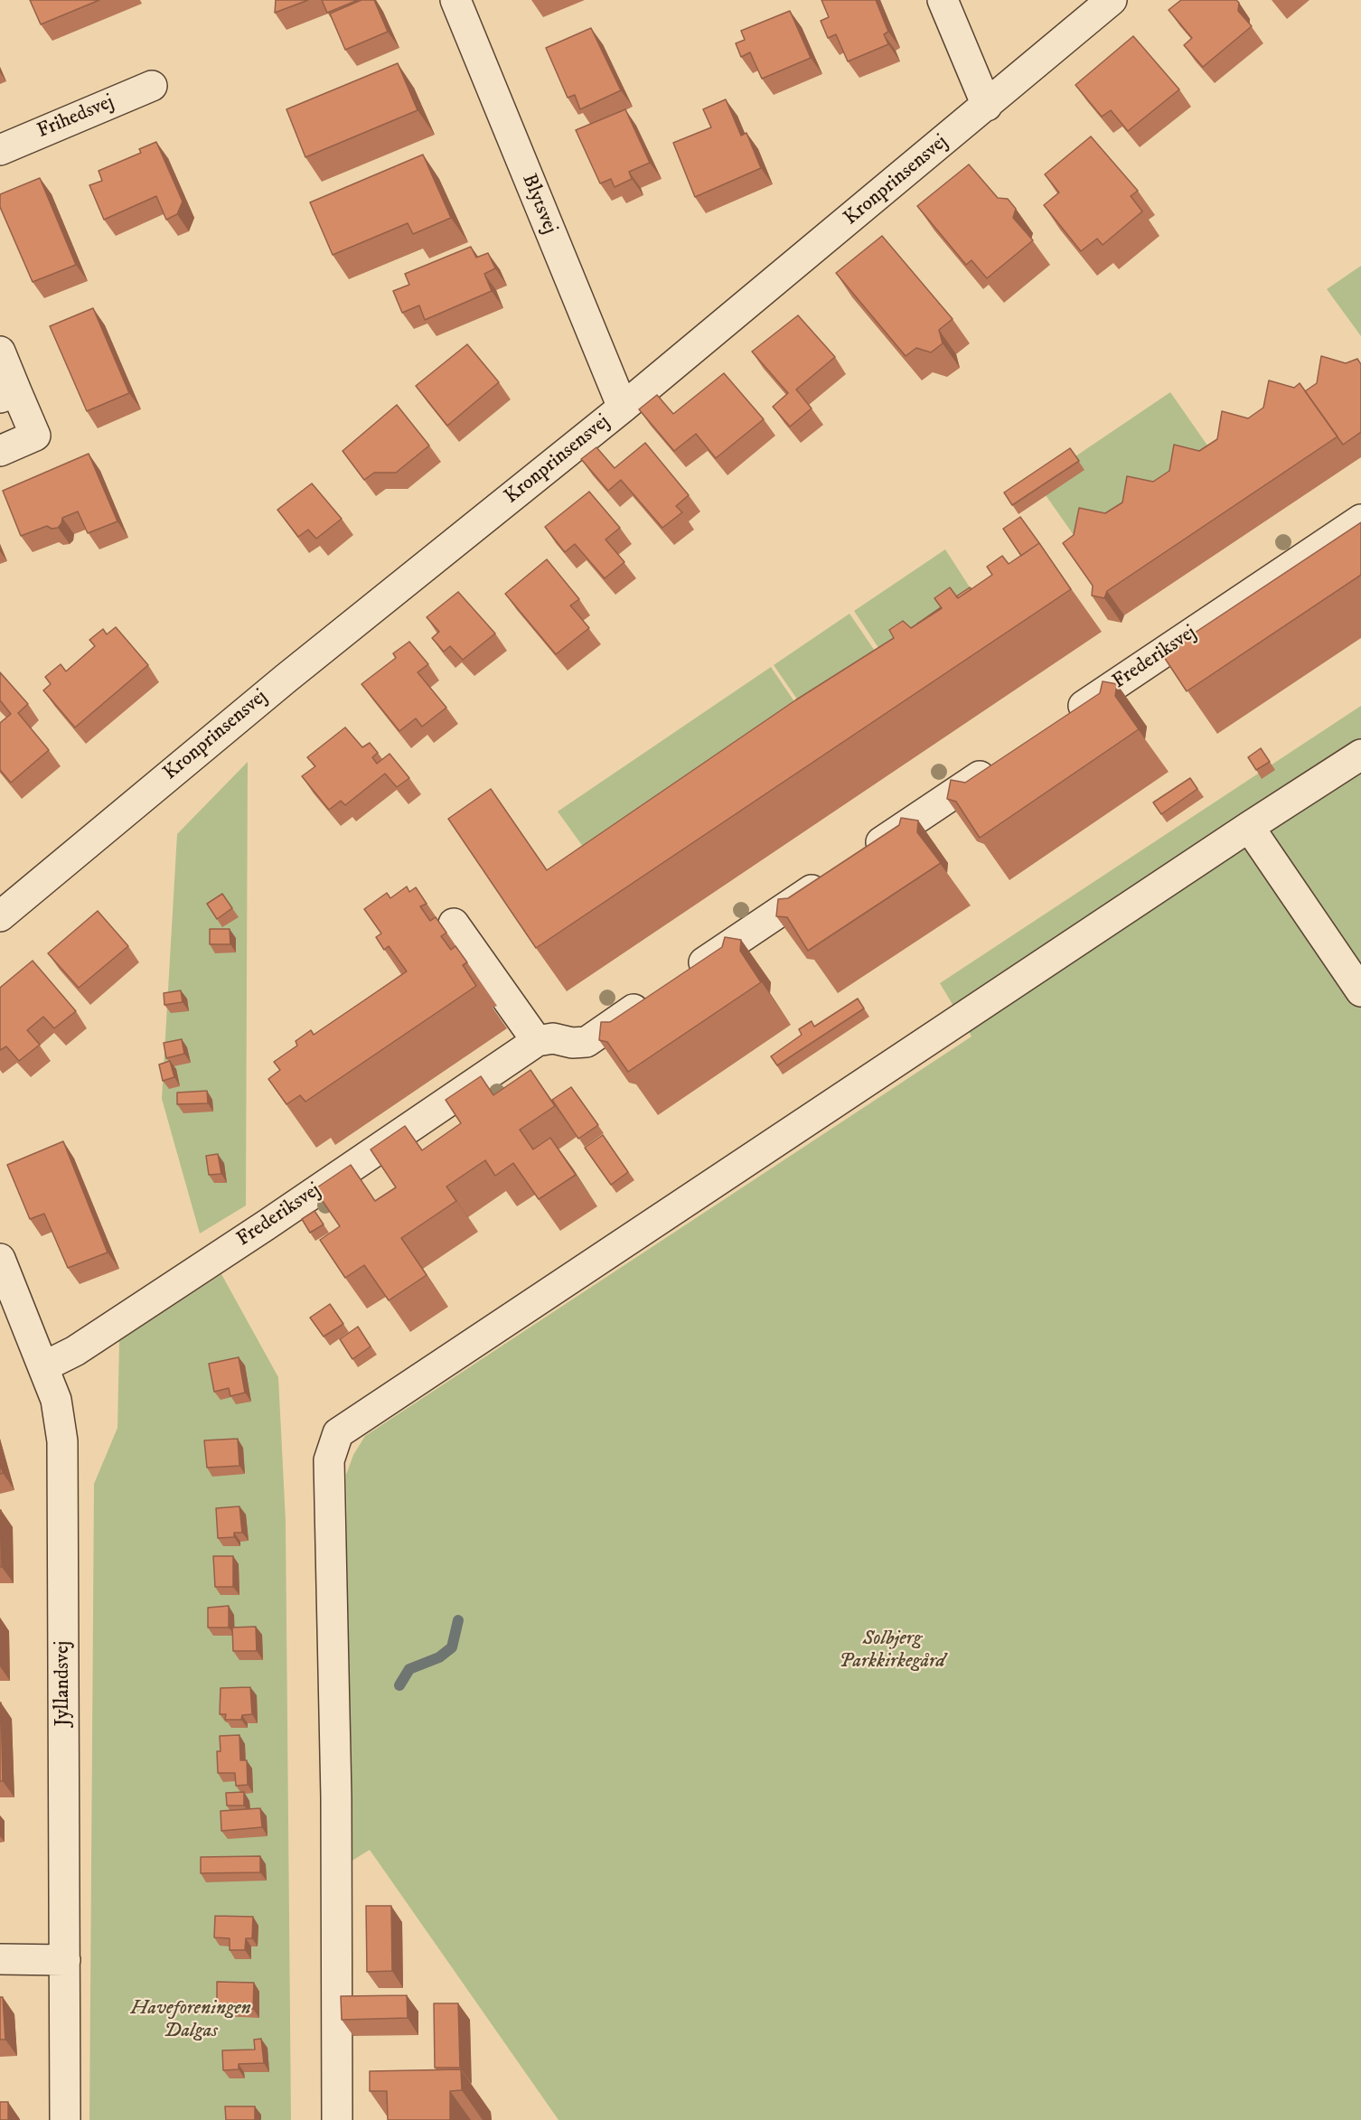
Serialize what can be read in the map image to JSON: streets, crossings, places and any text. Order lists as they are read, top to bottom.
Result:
{
  "streets": {
    "street": [
      "Frihedsvej",
      "Kronprinsensvej",
      "Blytsvej",
      "Frederiksvej",
      "Jyllandsvej"
    ]
  },
  "crossings": [
    ["Kronprinsensvej", "Blytsvej"],
    ["Frederiksvej", "Jyllandsvej"]
  ],
  "parks": ["Solbjerg Parkkirkegård", "Haveforeningen Dalgas"]
}
